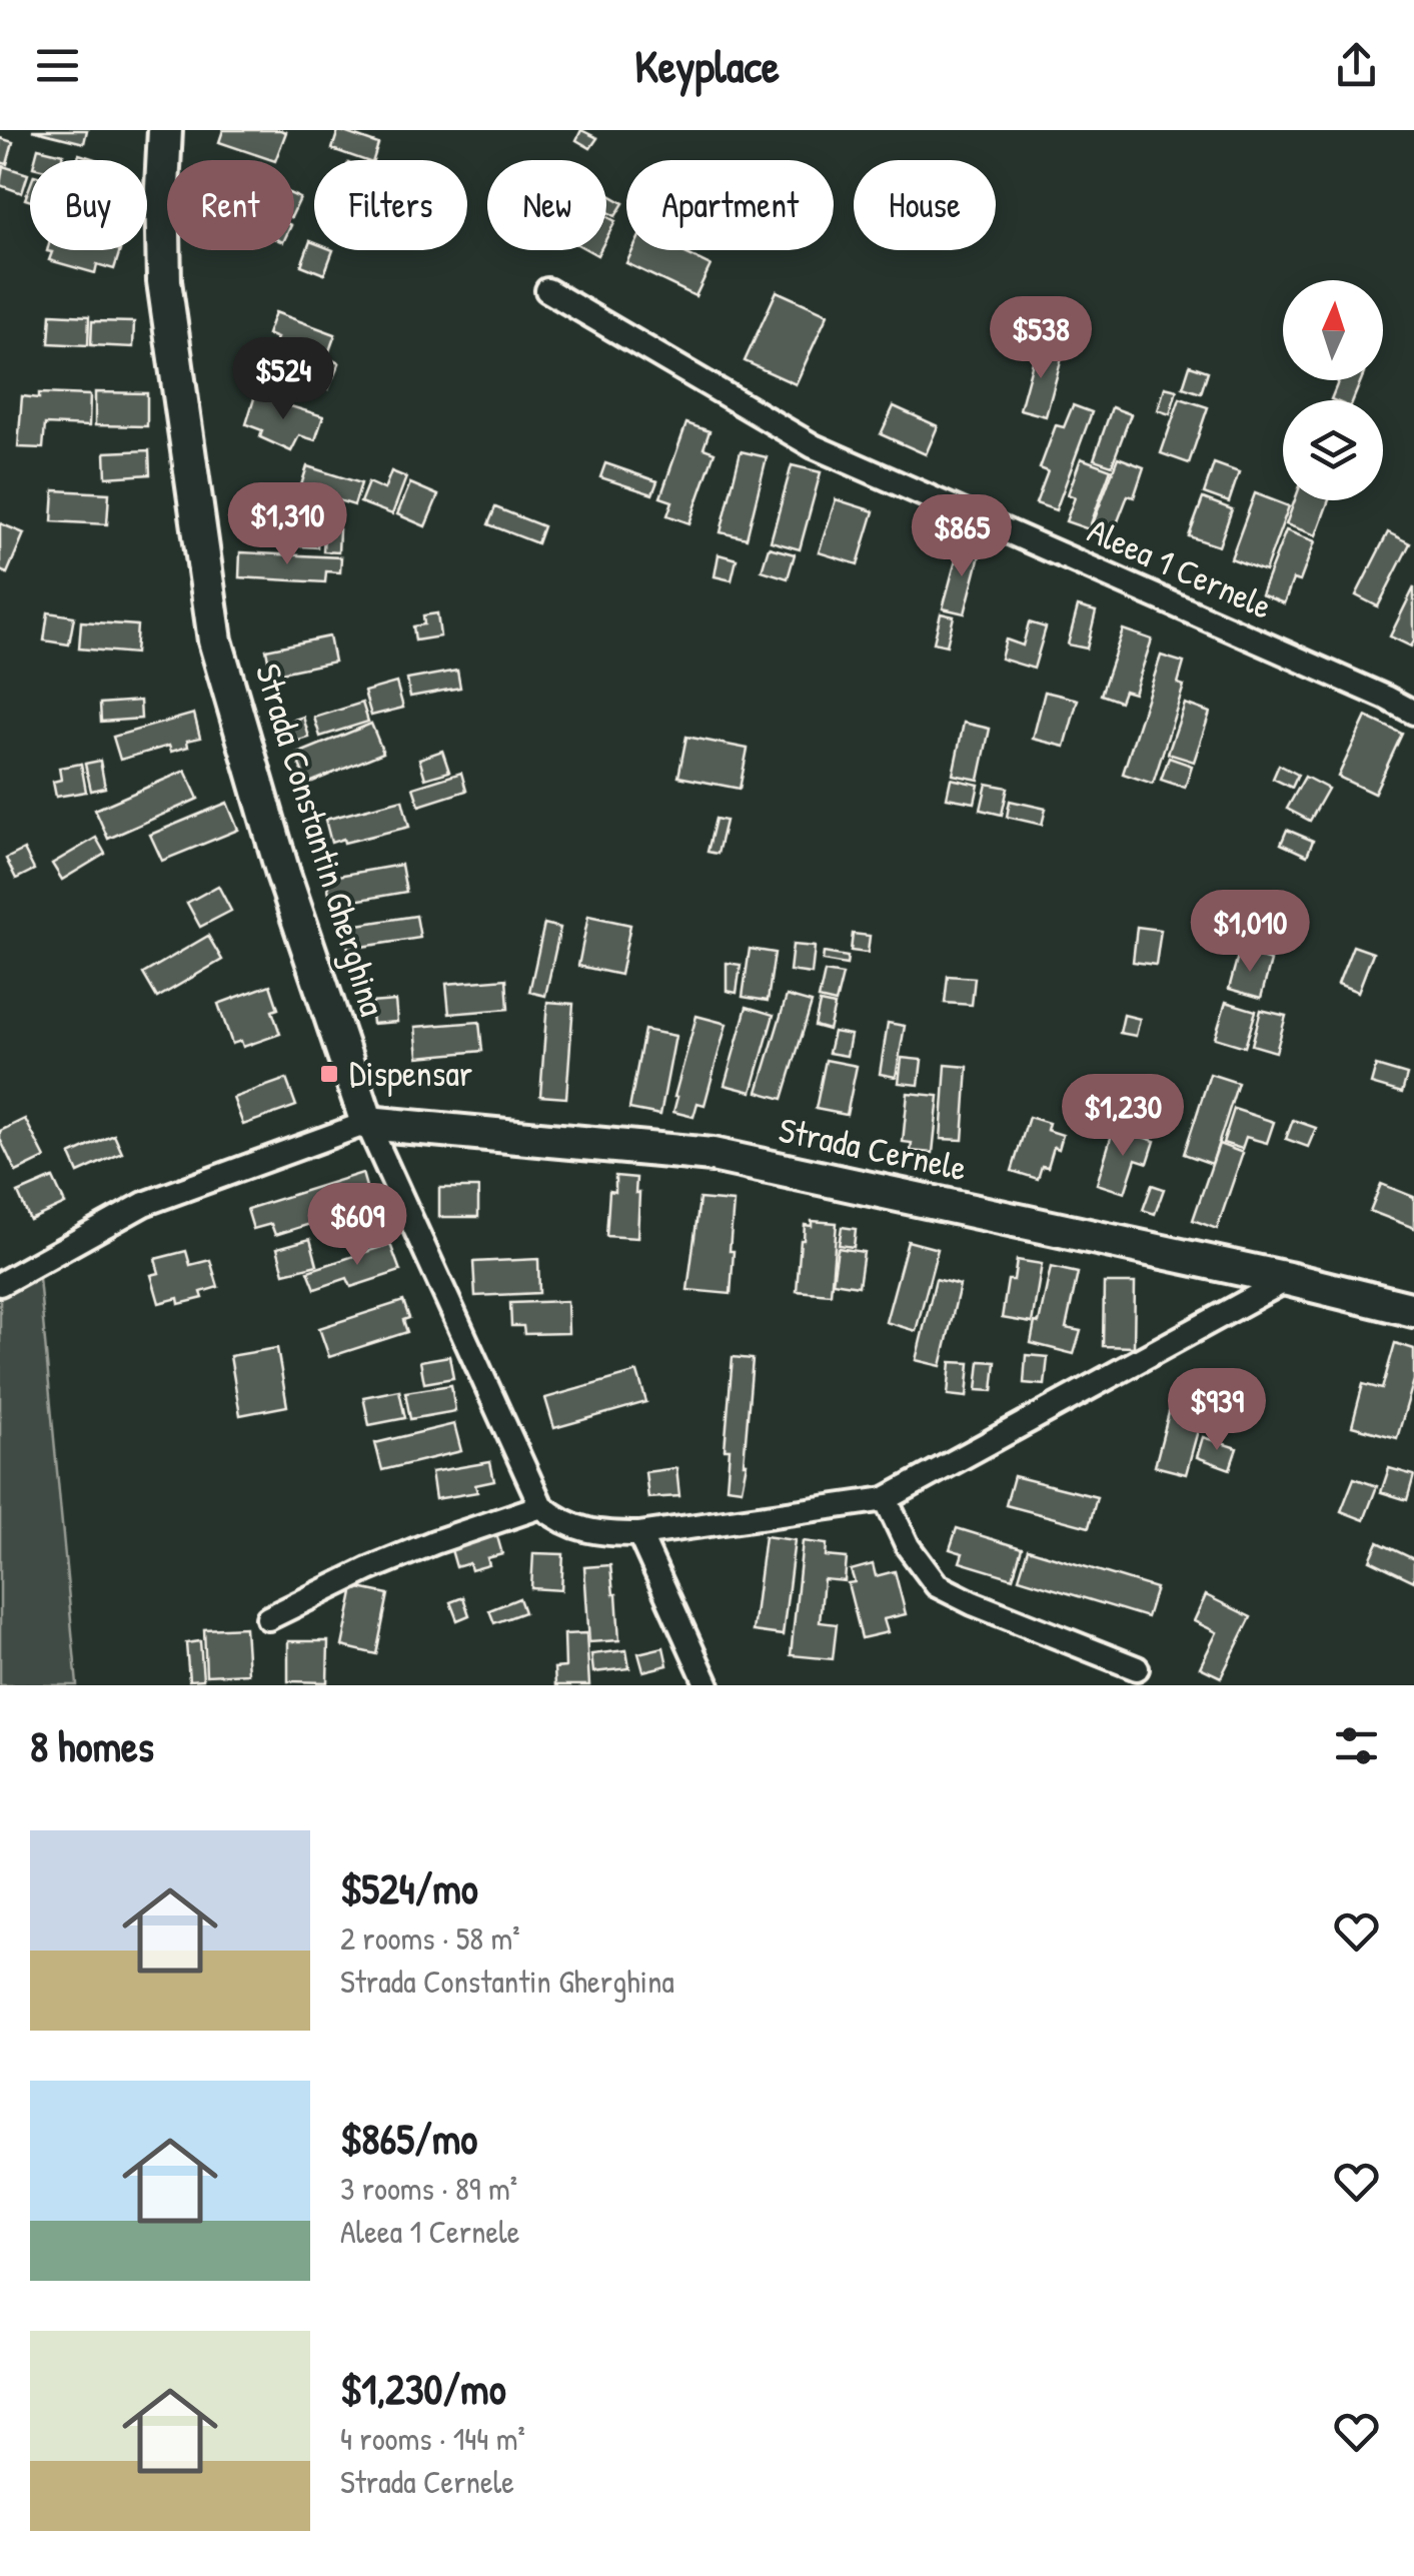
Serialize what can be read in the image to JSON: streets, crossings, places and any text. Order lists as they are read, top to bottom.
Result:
{
  "streets": {
    "street": ["Aleea 1 Cernele", "Strada Constantin Gherghina", "Strada Cernele"]
  },
  "crossings": [
    ["Strada Constantin Gherghina", "Strada Cernele"]
  ],
  "places": {
    "transit": ["Dispensar"]
  },
  "north": "top",
  "page": {
    "header": "Keyplace",
    "chip": [
      "Buy",
      "Rent",
      "Filters",
      "New",
      "Apartment",
      "House"
    ],
    "price": [
      "$538",
      "$524",
      "$1,310",
      "$865",
      "$1,010",
      "$1,230",
      "$609",
      "$939"
    ],
    "heading": "8 homes",
    "list": [
      {
        "name": "$524/mo",
        "note": "2 rooms · 58 m² · Strada Constantin Gherghina"
      },
      {
        "name": "$865/mo",
        "note": "3 rooms · 89 m² · Aleea 1 Cernele"
      },
      {
        "name": "$1,230/mo",
        "note": "4 rooms · 144 m² · Strada Cernele"
      }
    ]
  }
}
